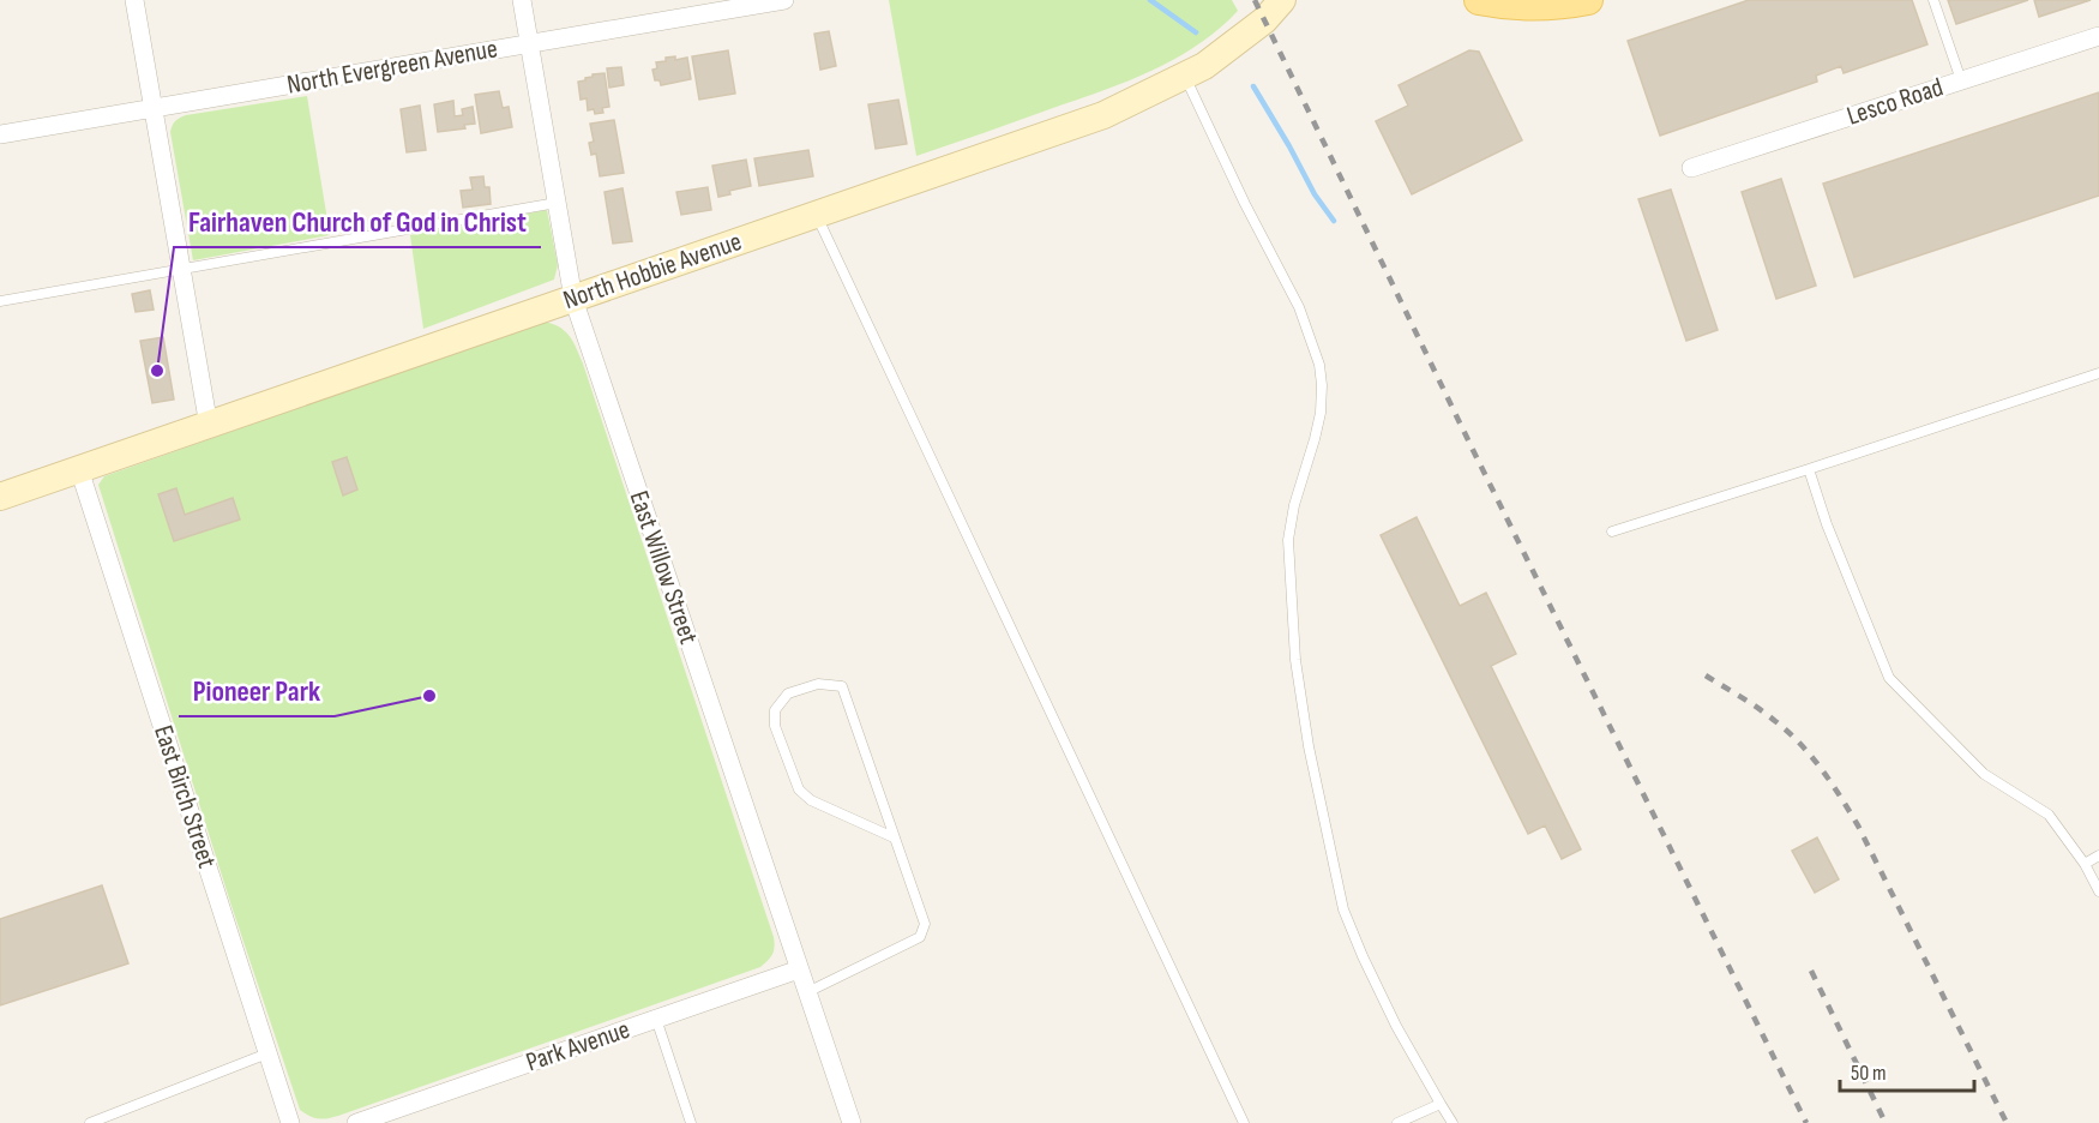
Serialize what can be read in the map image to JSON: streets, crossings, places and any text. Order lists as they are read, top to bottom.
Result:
{
  "streets": {
    "main road": ["North Hobbie Avenue"],
    "street": [
      "North Evergreen Avenue",
      "Lesco Road",
      "East Willow Street",
      "East Birch Street",
      "Park Avenue"
    ]
  },
  "crossings": [
    ["North Evergreen Avenue", "East Willow Street"],
    ["North Hobbie Avenue", "East Willow Street"],
    ["North Hobbie Avenue", "East Birch Street"],
    ["East Willow Street", "Park Avenue"]
  ],
  "places": ["Fairhaven Church of God in Christ", "Pioneer Park"],
  "scale_bar": "50 m"
}
